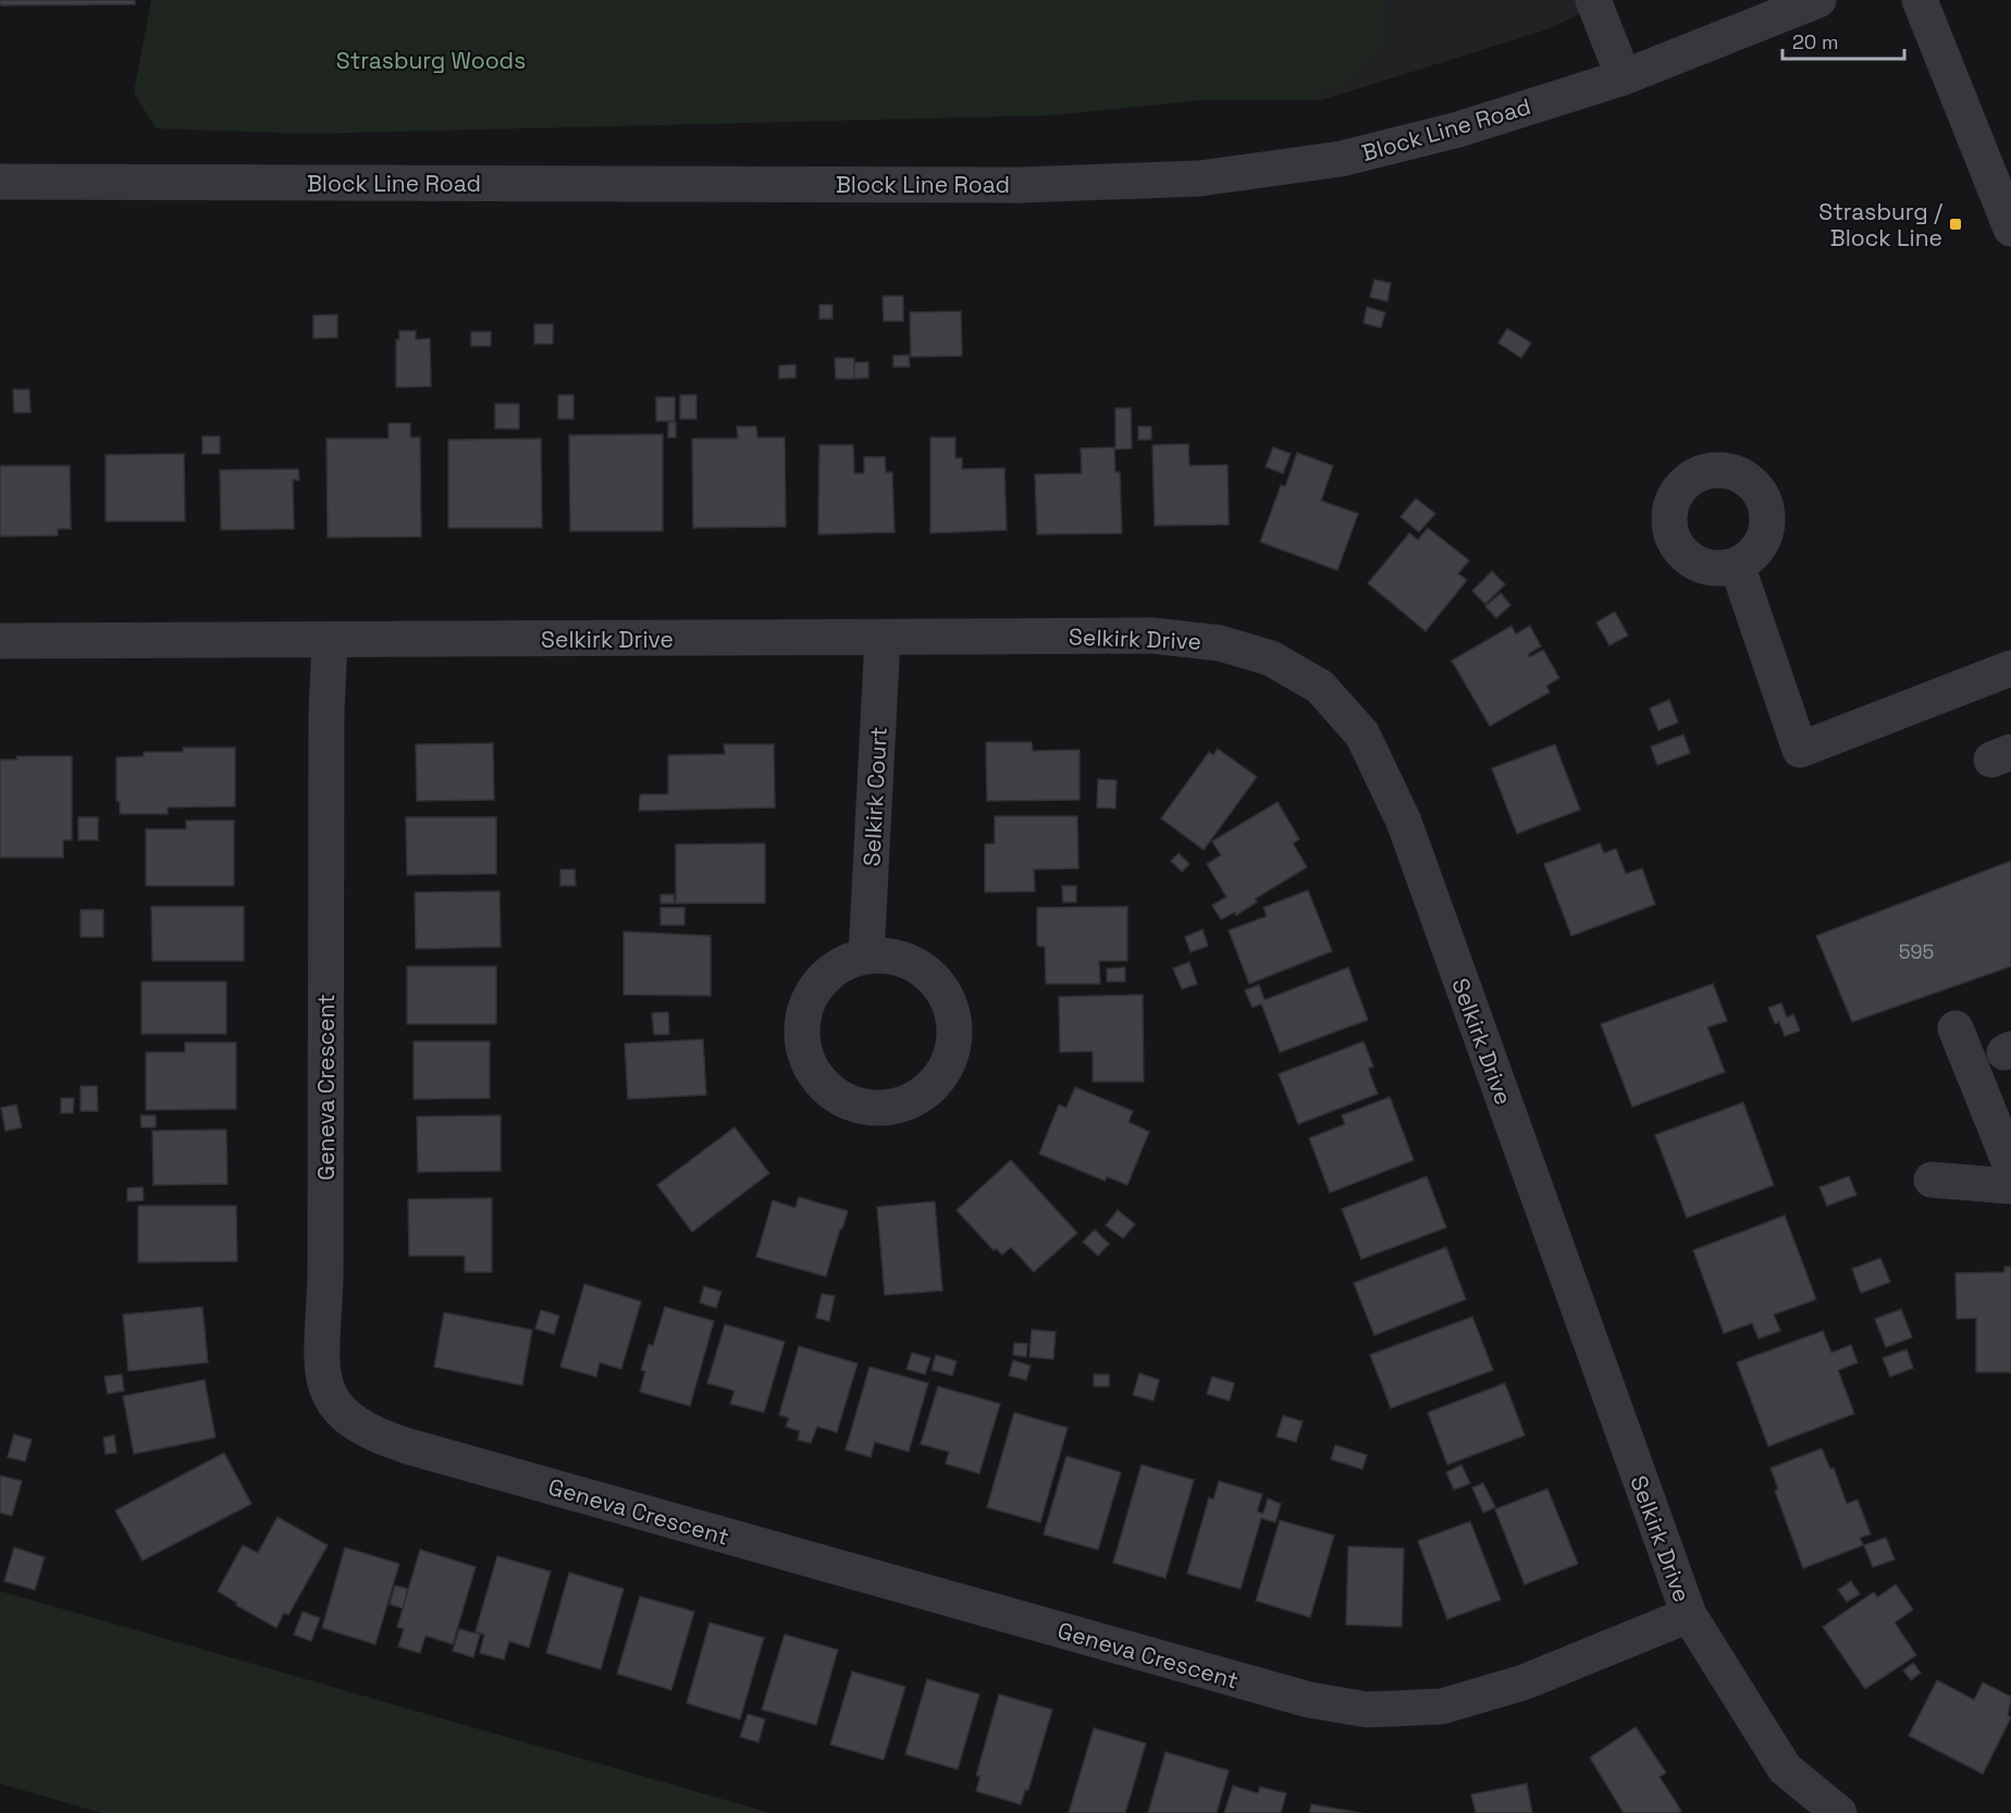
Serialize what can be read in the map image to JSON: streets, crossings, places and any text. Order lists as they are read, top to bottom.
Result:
{
  "streets": {
    "street": [
      "Block Line Road",
      "Selkirk Drive",
      "Selkirk Court",
      "Geneva Crescent"
    ]
  },
  "crossings": [
    ["Selkirk Drive", "Selkirk Court"],
    ["Selkirk Drive", "Geneva Crescent"]
  ],
  "parks": ["Strasburg Woods"],
  "places": {
    "transit": ["Strasburg / Block Line"]
  },
  "house_numbers": ["595"],
  "scale_bar": "20 m"
}
